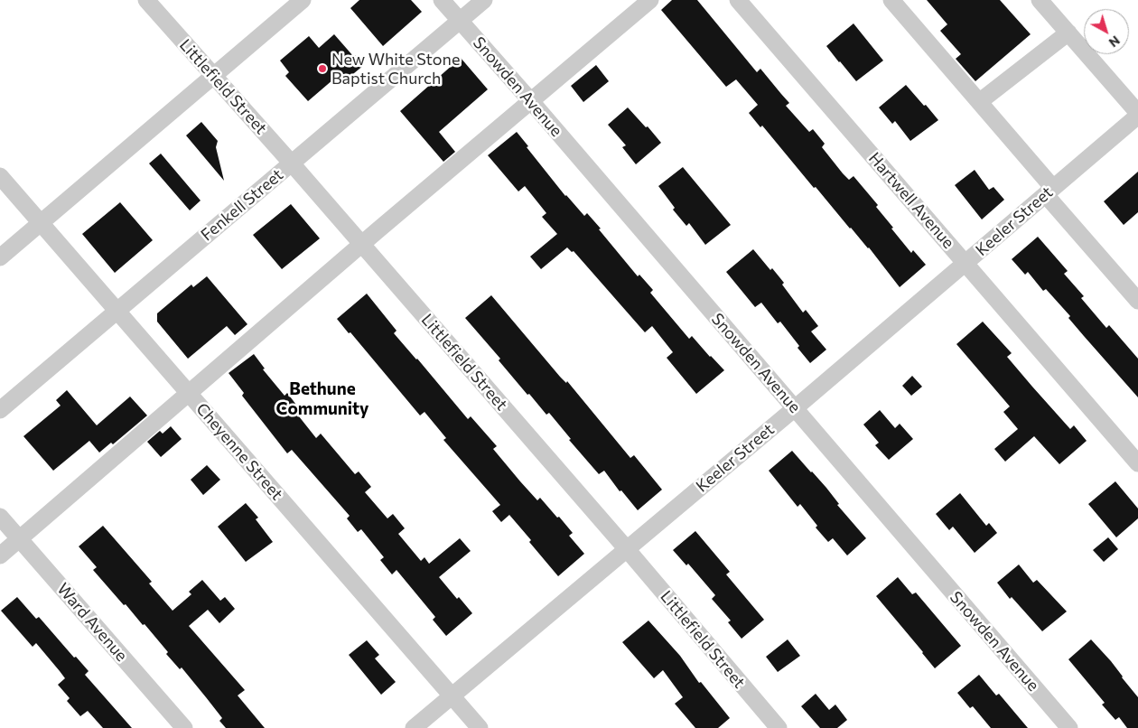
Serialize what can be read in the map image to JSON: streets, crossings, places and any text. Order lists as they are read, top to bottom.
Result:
{
  "streets": {
    "street": [
      "Littlefield Street",
      "Snowden Avenue",
      "Hartwell Avenue",
      "Fenkell Street",
      "Keeler Street",
      "Cheyenne Street",
      "Ward Avenue"
    ]
  },
  "crossings": [
    ["Littlefield Street", "Fenkell Street"],
    ["Littlefield Street", "Keeler Street"],
    ["Snowden Avenue", "Fenkell Street"],
    ["Snowden Avenue", "Keeler Street"],
    ["Hartwell Avenue", "Keeler Street"],
    ["Fenkell Street", "Cheyenne Street"],
    ["Keeler Street", "Cheyenne Street"]
  ],
  "districts": ["Bethune Community"],
  "places": ["New White Stone Baptist Church"],
  "north": "bottom right"
}
